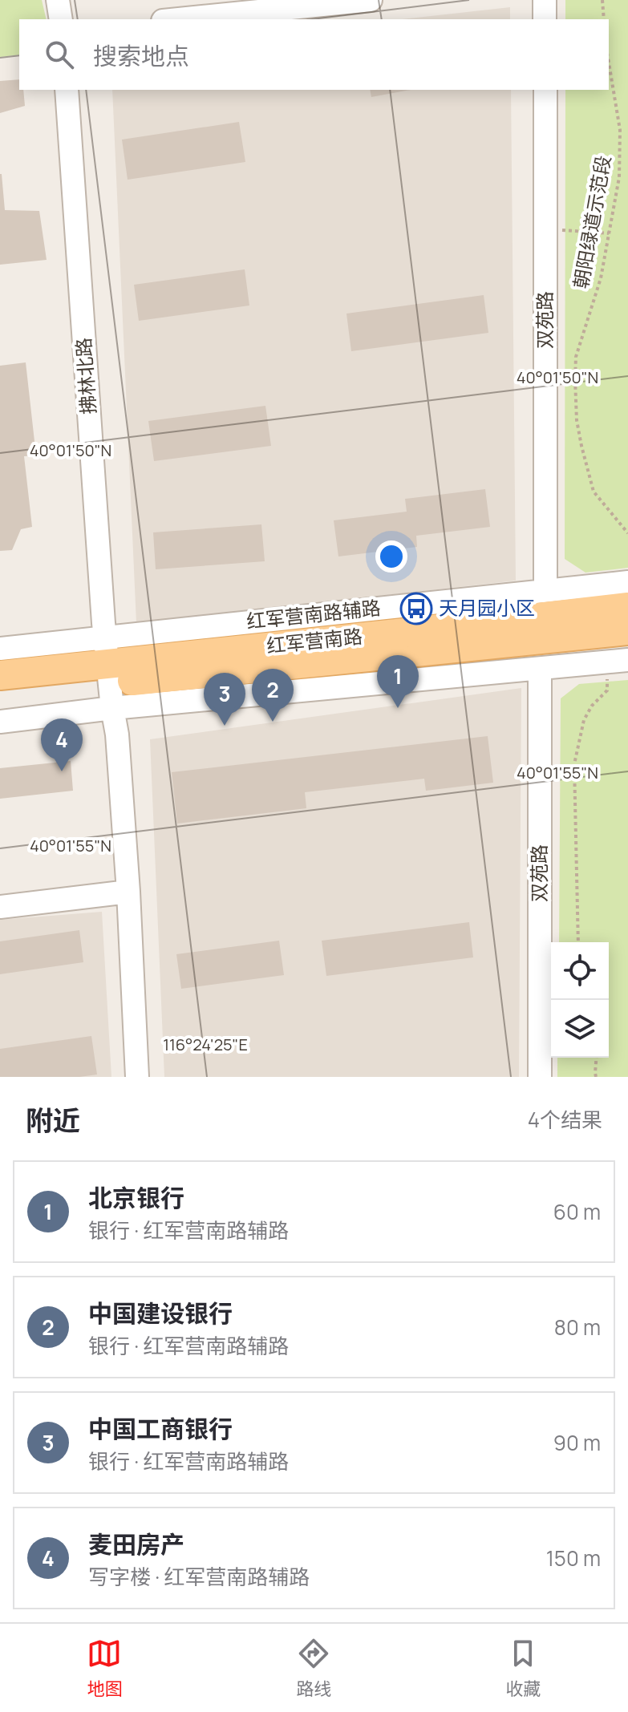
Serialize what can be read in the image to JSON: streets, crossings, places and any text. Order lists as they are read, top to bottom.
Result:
{
  "streets": {
    "main road": ["红军营南路"],
    "street": ["双苑路", "拂林北路", "红军营南路辅路"],
    "path": ["朝阳绿道示范段"]
  },
  "crossings": [
    ["双苑路", "红军营南路辅路"],
    ["拂林北路", "红军营南路辅路"],
    ["拂林北路", "红军营南路"],
    ["红军营南路辅路", "红军营南路"]
  ],
  "places": {
    "bus stop": ["天月园小区"]
  },
  "page": {
    "search": "搜索地点",
    "pins": [
      "1",
      "2",
      "3",
      "4"
    ],
    "heading": ["附近", "4个结果"],
    "list": [
      {
        "mark": "1",
        "name": "北京银行",
        "note": "银行 · 红军营南路辅路",
        "value": "60 m"
      },
      {
        "mark": "2",
        "name": "中国建设银行",
        "note": "银行 · 红军营南路辅路",
        "value": "80 m"
      },
      {
        "mark": "3",
        "name": "中国工商银行",
        "note": "银行 · 红军营南路辅路",
        "value": "90 m"
      },
      {
        "mark": "4",
        "name": "麦田房产",
        "note": "写字楼 · 红军营南路辅路",
        "value": "150 m"
      }
    ],
    "nav": ["地图", "路线", "收藏"]
  },
  "coordinates": ["40°01'50\"N", "40°01'55\"N", "116°24'25\"E"]
}
